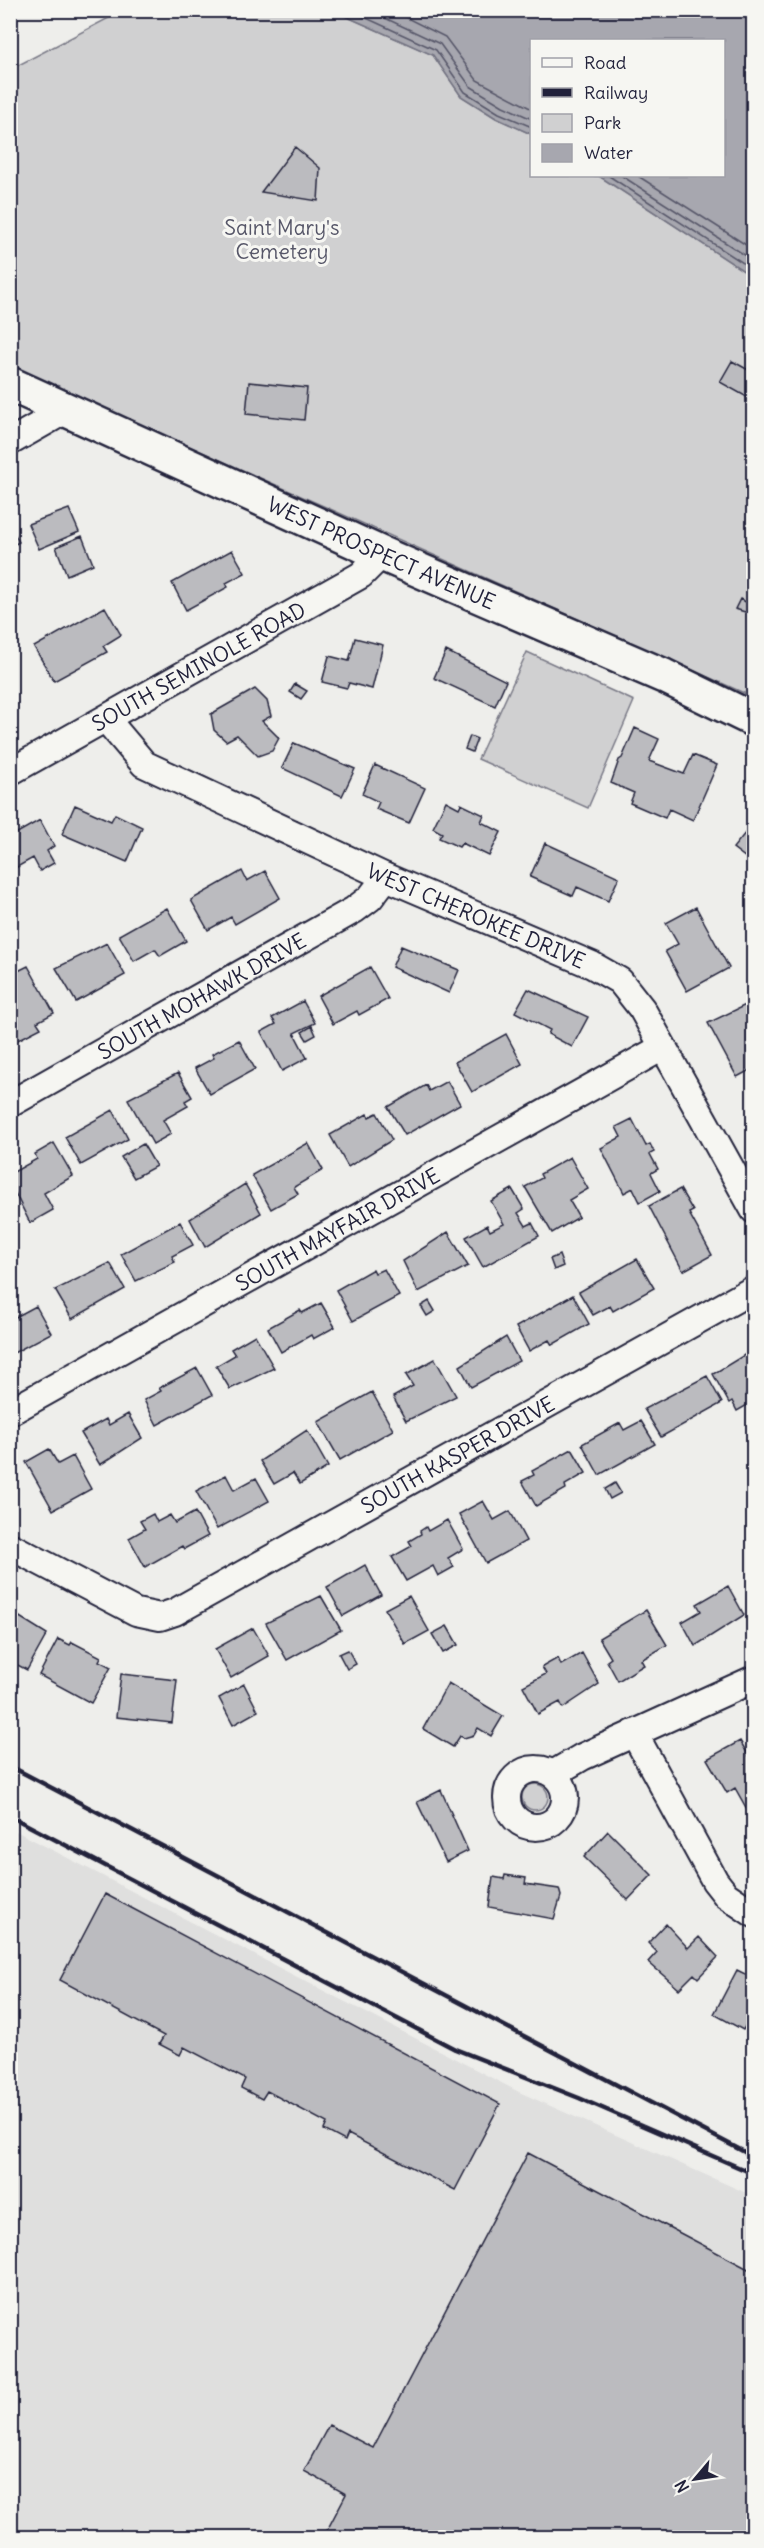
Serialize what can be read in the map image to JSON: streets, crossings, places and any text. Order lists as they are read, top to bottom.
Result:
{
  "streets": {
    "main road": ["WEST PROSPECT AVENUE"],
    "street": [
      "SOUTH SEMINOLE ROAD",
      "WEST CHEROKEE DRIVE",
      "SOUTH MOHAWK DRIVE",
      "SOUTH MAYFAIR DRIVE",
      "SOUTH KASPER DRIVE"
    ]
  },
  "crossings": [
    ["WEST PROSPECT AVENUE", "SOUTH SEMINOLE ROAD"],
    ["SOUTH SEMINOLE ROAD", "WEST CHEROKEE DRIVE"],
    ["WEST CHEROKEE DRIVE", "SOUTH MOHAWK DRIVE"],
    ["WEST CHEROKEE DRIVE", "SOUTH MAYFAIR DRIVE"]
  ],
  "parks": ["Saint Mary's Cemetery"],
  "legend": [
    "Road",
    "Railway",
    "Park",
    "Water"
  ],
  "north": "bottom left"
}
